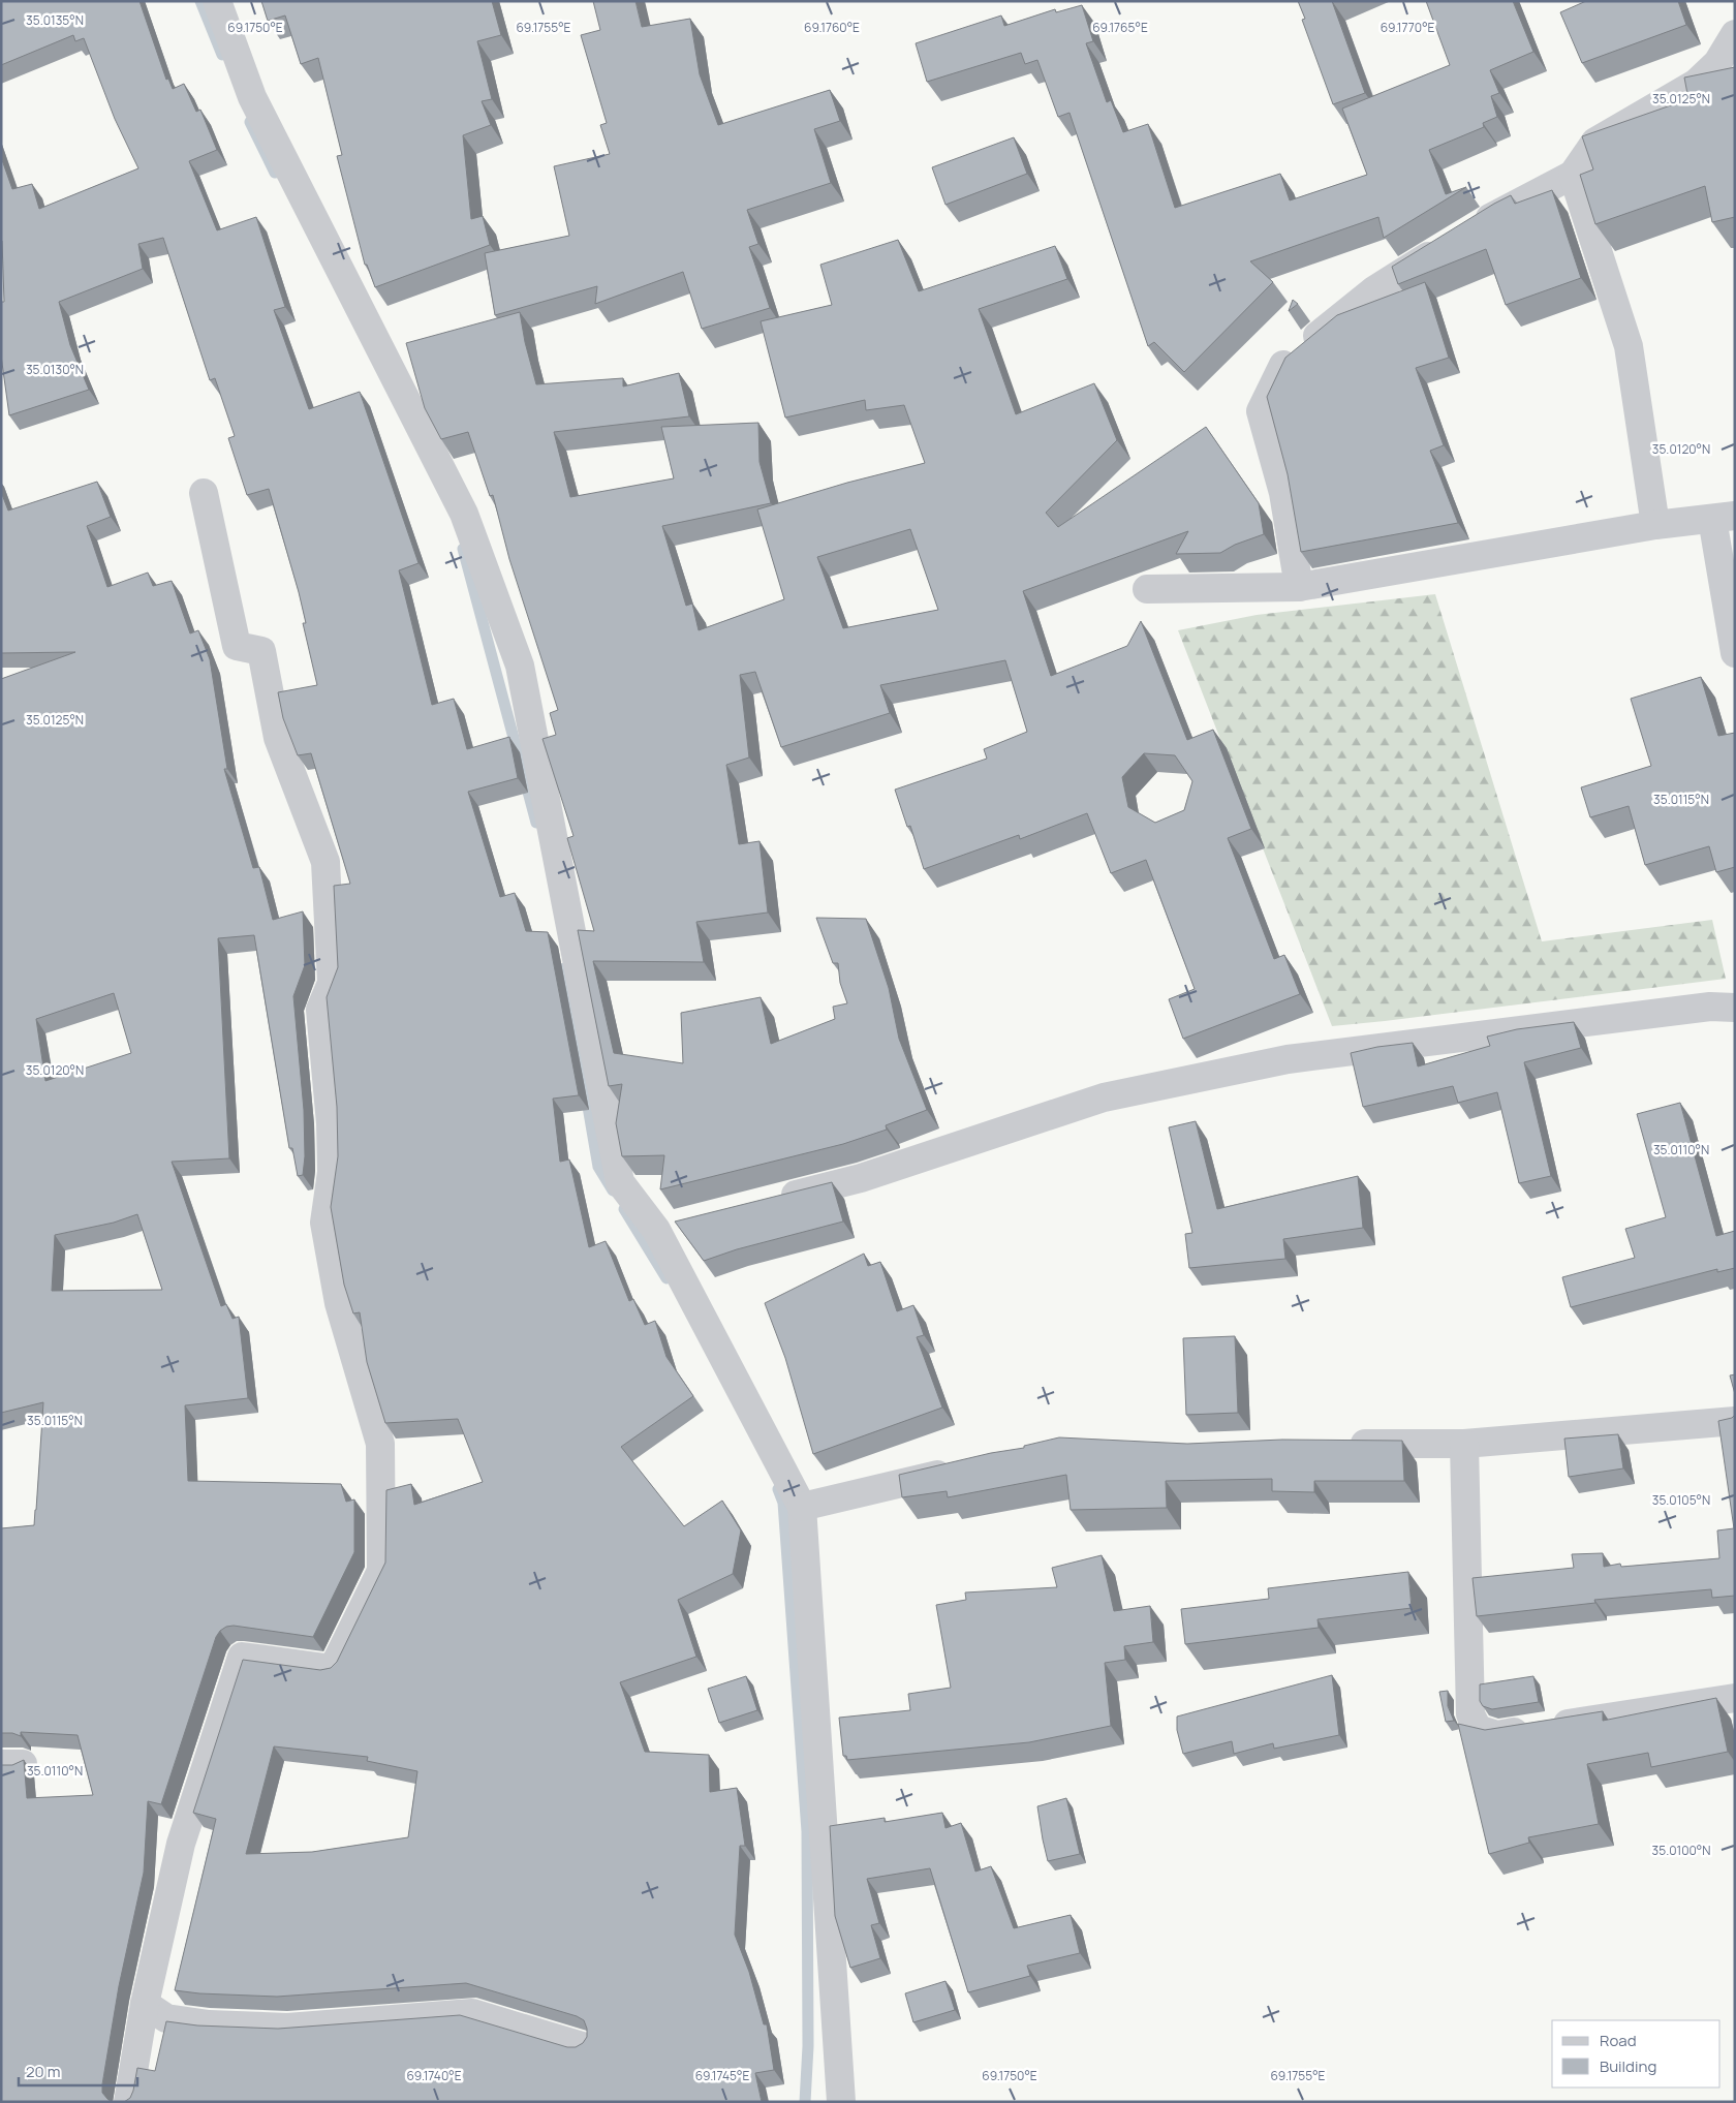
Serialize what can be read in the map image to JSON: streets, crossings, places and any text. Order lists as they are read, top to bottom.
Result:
{
  "legend": ["Road", "Building"],
  "scale_bar": "20 m",
  "coordinates": [
    "35.0135°N",
    "69.1750°E",
    "69.1755°E",
    "69.1760°E",
    "69.1765°E",
    "69.1770°E",
    "35.0125°N",
    "35.0130°N",
    "35.0120°N",
    "35.0115°N",
    "35.0110°N",
    "35.0105°N",
    "35.0100°N",
    "69.1740°E",
    "69.1745°E"
  ]
}
